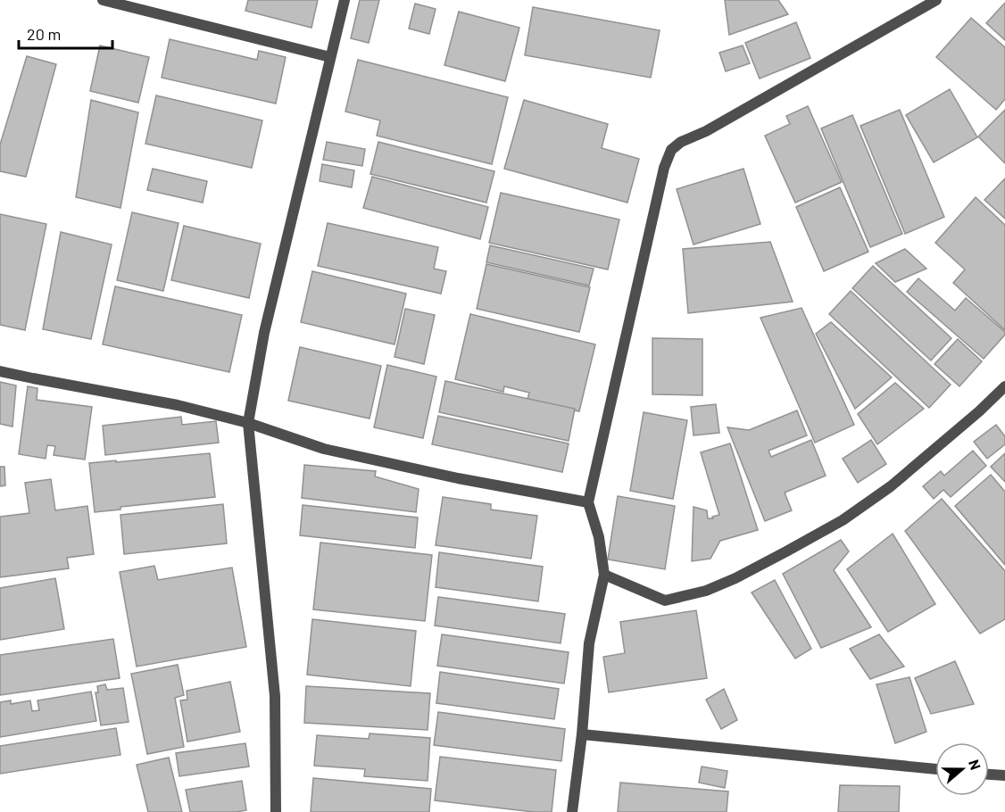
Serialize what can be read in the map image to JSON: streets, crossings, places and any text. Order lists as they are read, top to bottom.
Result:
{
  "scale_bar": "20 m",
  "north": "right"
}
